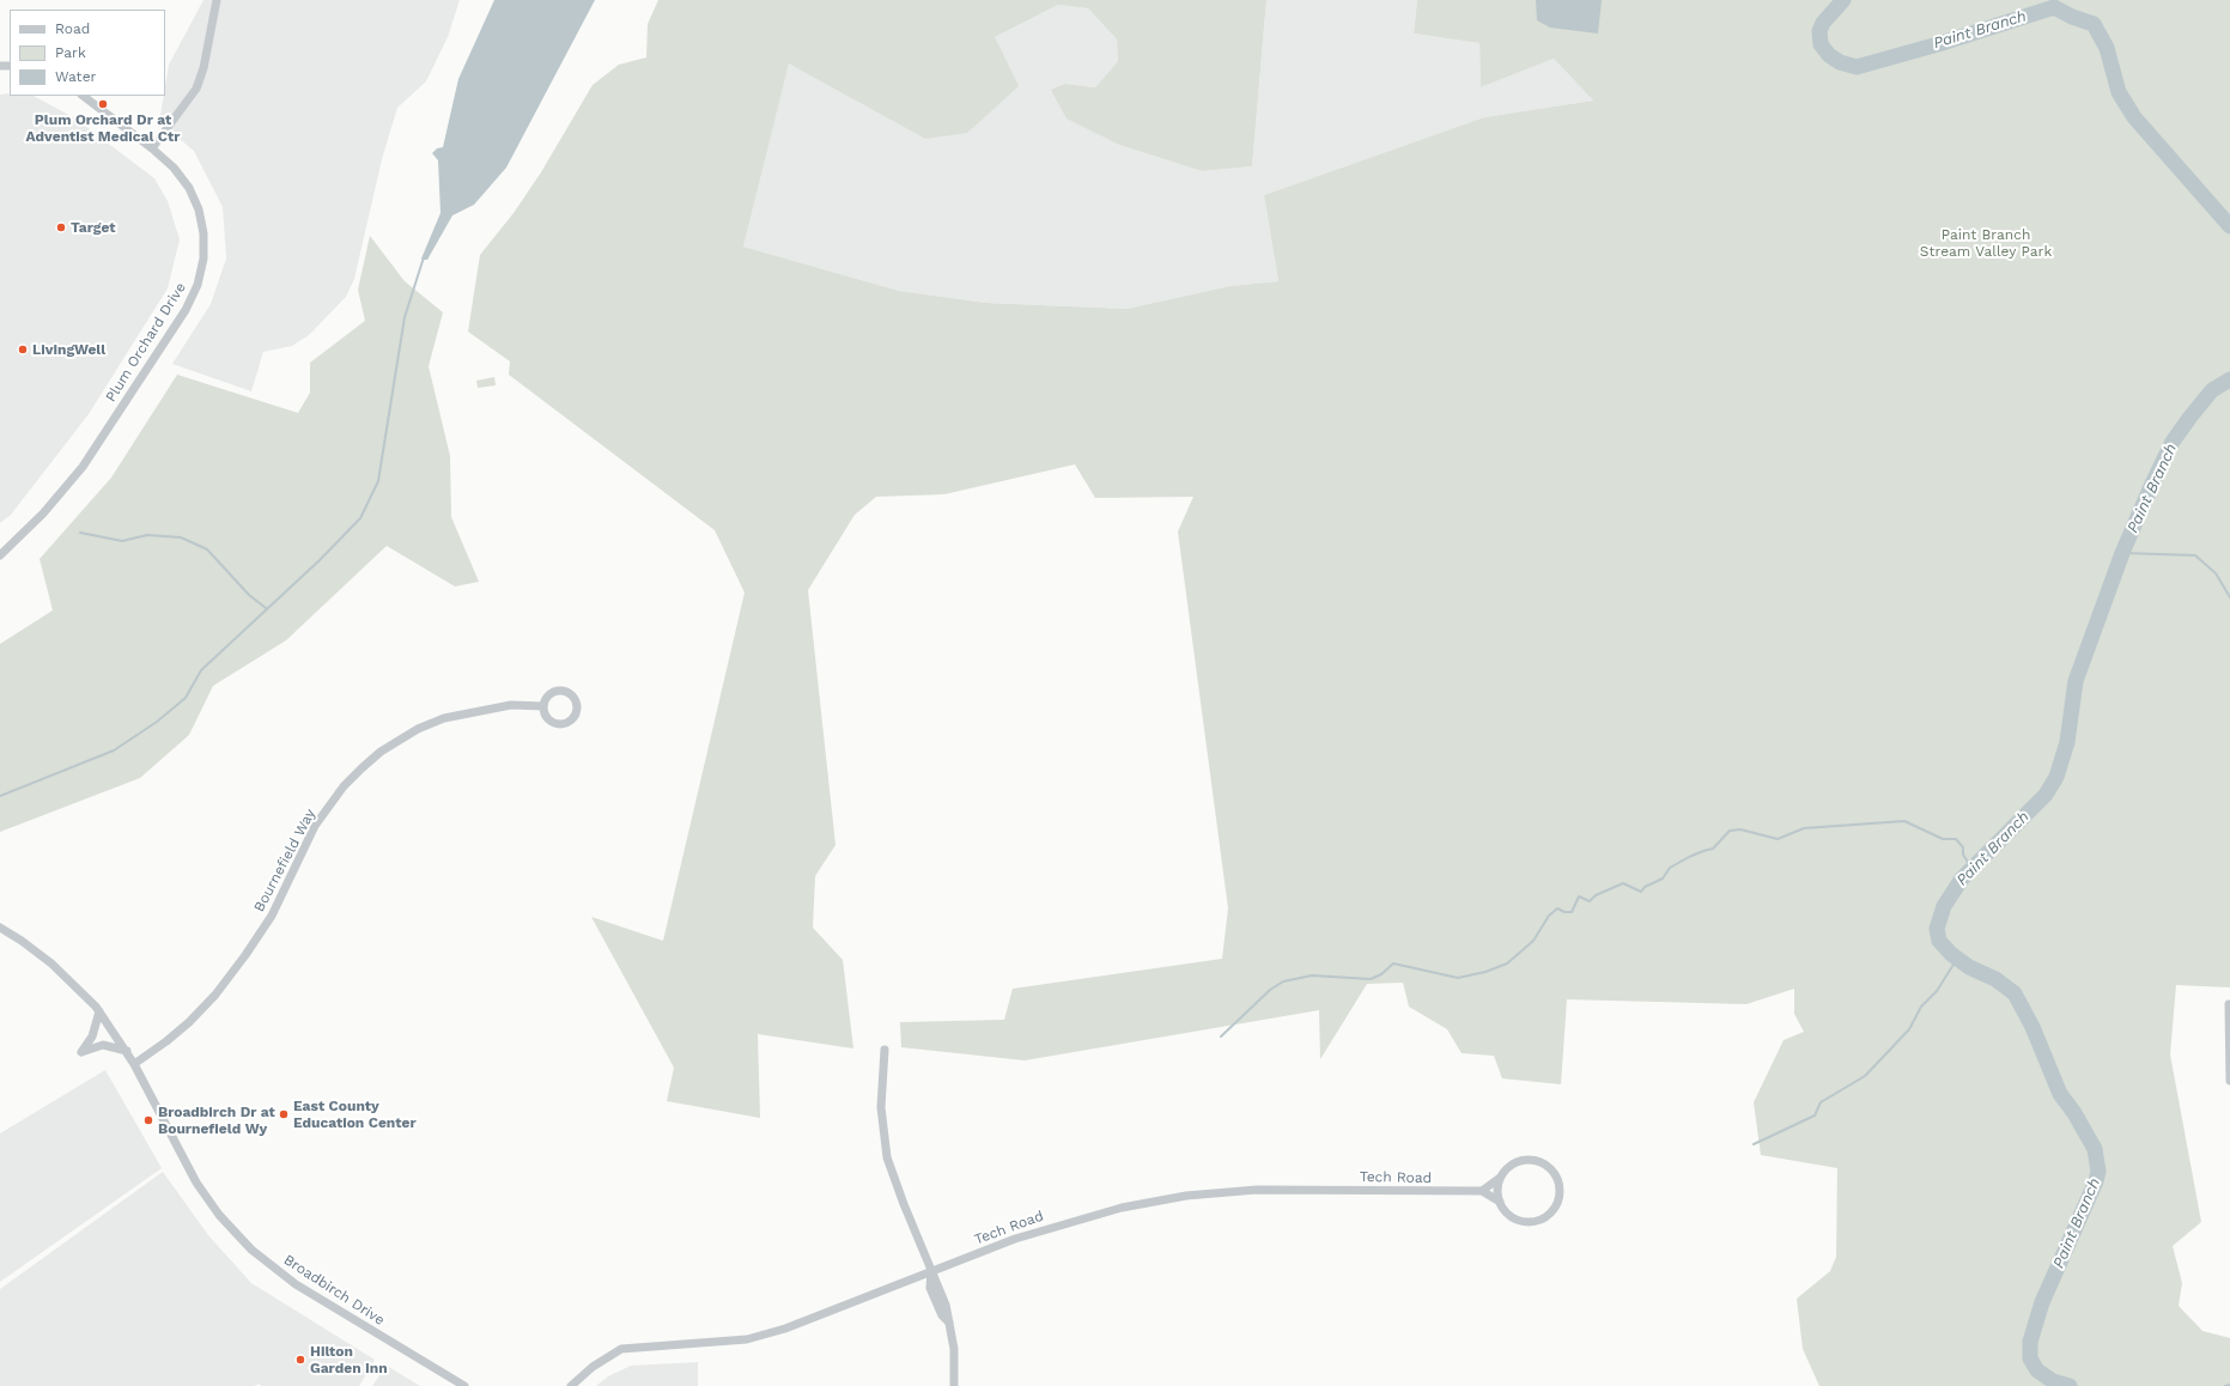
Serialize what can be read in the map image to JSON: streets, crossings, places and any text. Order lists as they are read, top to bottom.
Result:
{
  "streets": {
    "street": [
      "Plum Orchard Drive",
      "Bournefield Way",
      "Tech Road",
      "Broadbirch Drive"
    ]
  },
  "crossings": [
    ["Bournefield Way", "Broadbirch Drive"]
  ],
  "water": ["Paint Branch"],
  "parks": ["Paint Branch Stream Valley Park"],
  "places": [
    "Plum Orchard Dr at Adventist Medical Ctr",
    "Target",
    "LivingWell",
    "East County Education Center",
    "Broadbirch Dr at Bournefield Wy",
    "Hilton Garden Inn"
  ],
  "legend": ["Road", "Park", "Water"]
}
